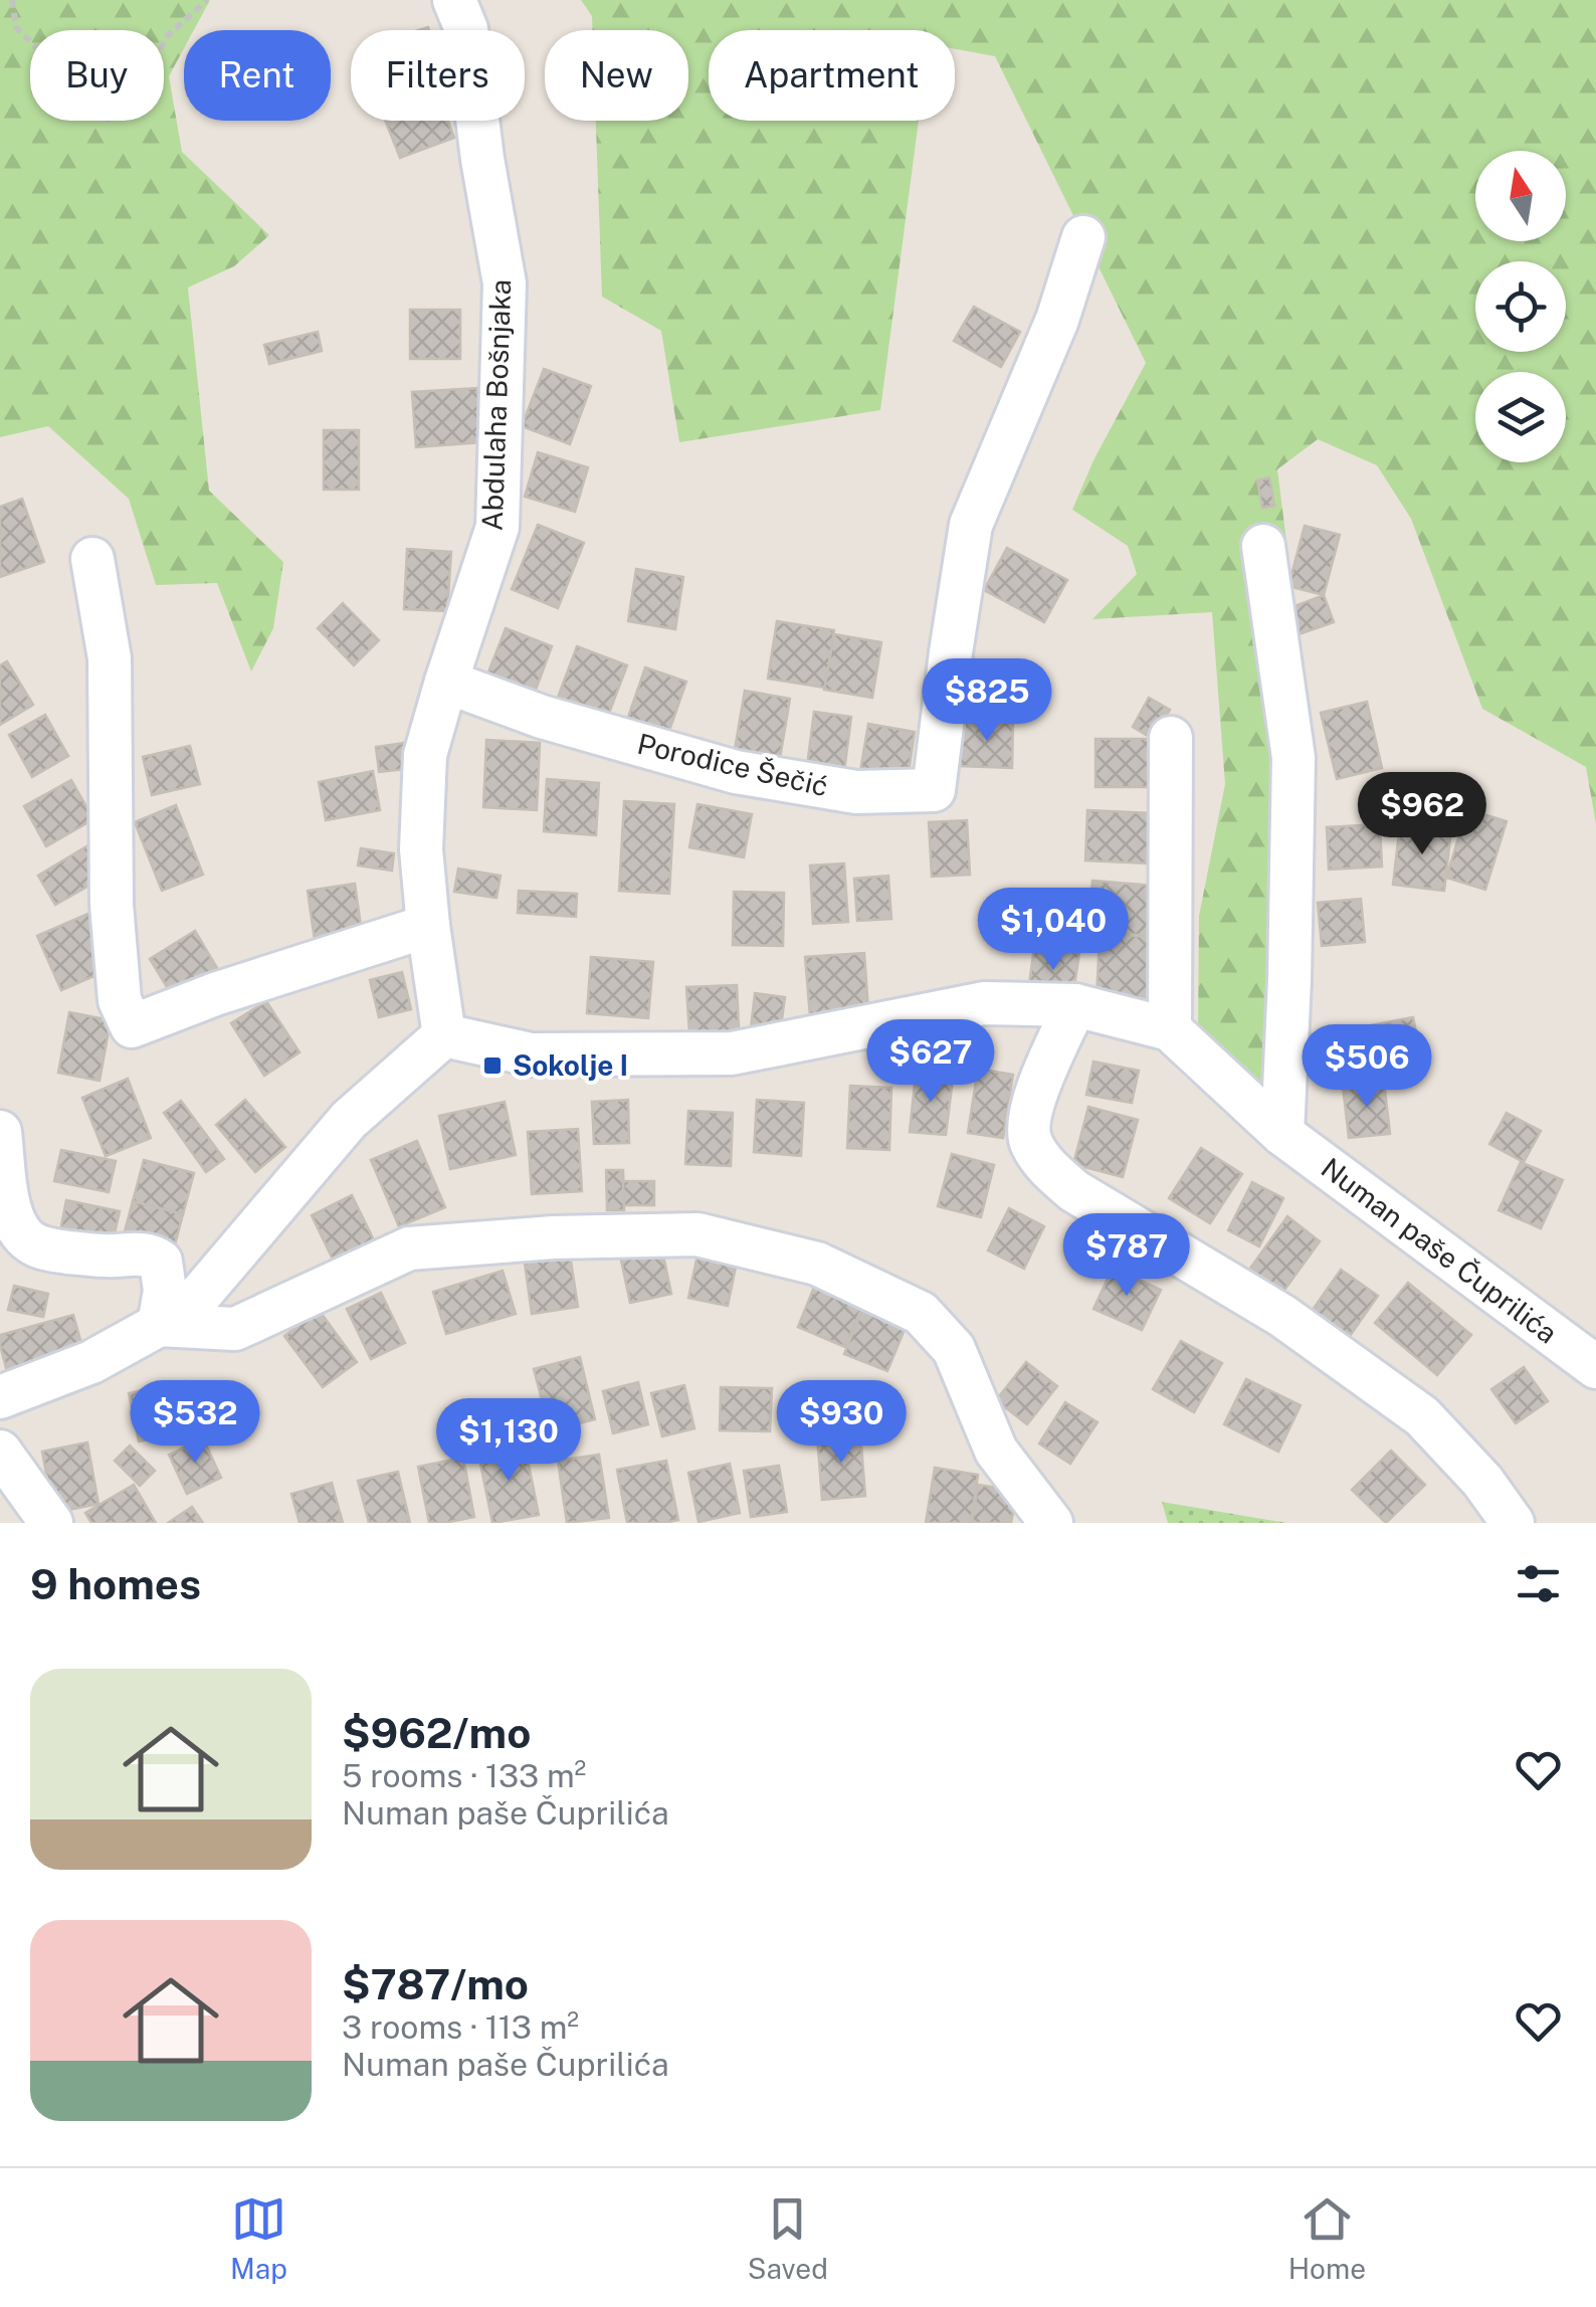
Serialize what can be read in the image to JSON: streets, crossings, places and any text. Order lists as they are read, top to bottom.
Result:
{
  "streets": {
    "street": ["Abdulaha Bošnjaka", "Porodice Šečić", "Numan paše Čuprilića"]
  },
  "crossings": [
    ["Abdulaha Bošnjaka", "Porodice Šečić"],
    ["Abdulaha Bošnjaka", "Numan paše Čuprilića"]
  ],
  "places": {
    "transit": ["Sokolje I"]
  },
  "north": "top",
  "page": {
    "chip": [
      "Buy",
      "Rent",
      "Filters",
      "New",
      "Apartment"
    ],
    "price": [
      "$825",
      "$962",
      "$1,040",
      "$627",
      "$506",
      "$787",
      "$532",
      "$930",
      "$1,130"
    ],
    "heading": "9 homes",
    "list": [
      {
        "name": "$962/mo",
        "note": "5 rooms · 133 m² · Numan paše Čuprilića"
      },
      {
        "name": "$787/mo",
        "note": "3 rooms · 113 m² · Numan paše Čuprilića"
      }
    ],
    "tabs": ["Map", "Saved", "Home"]
  }
}
